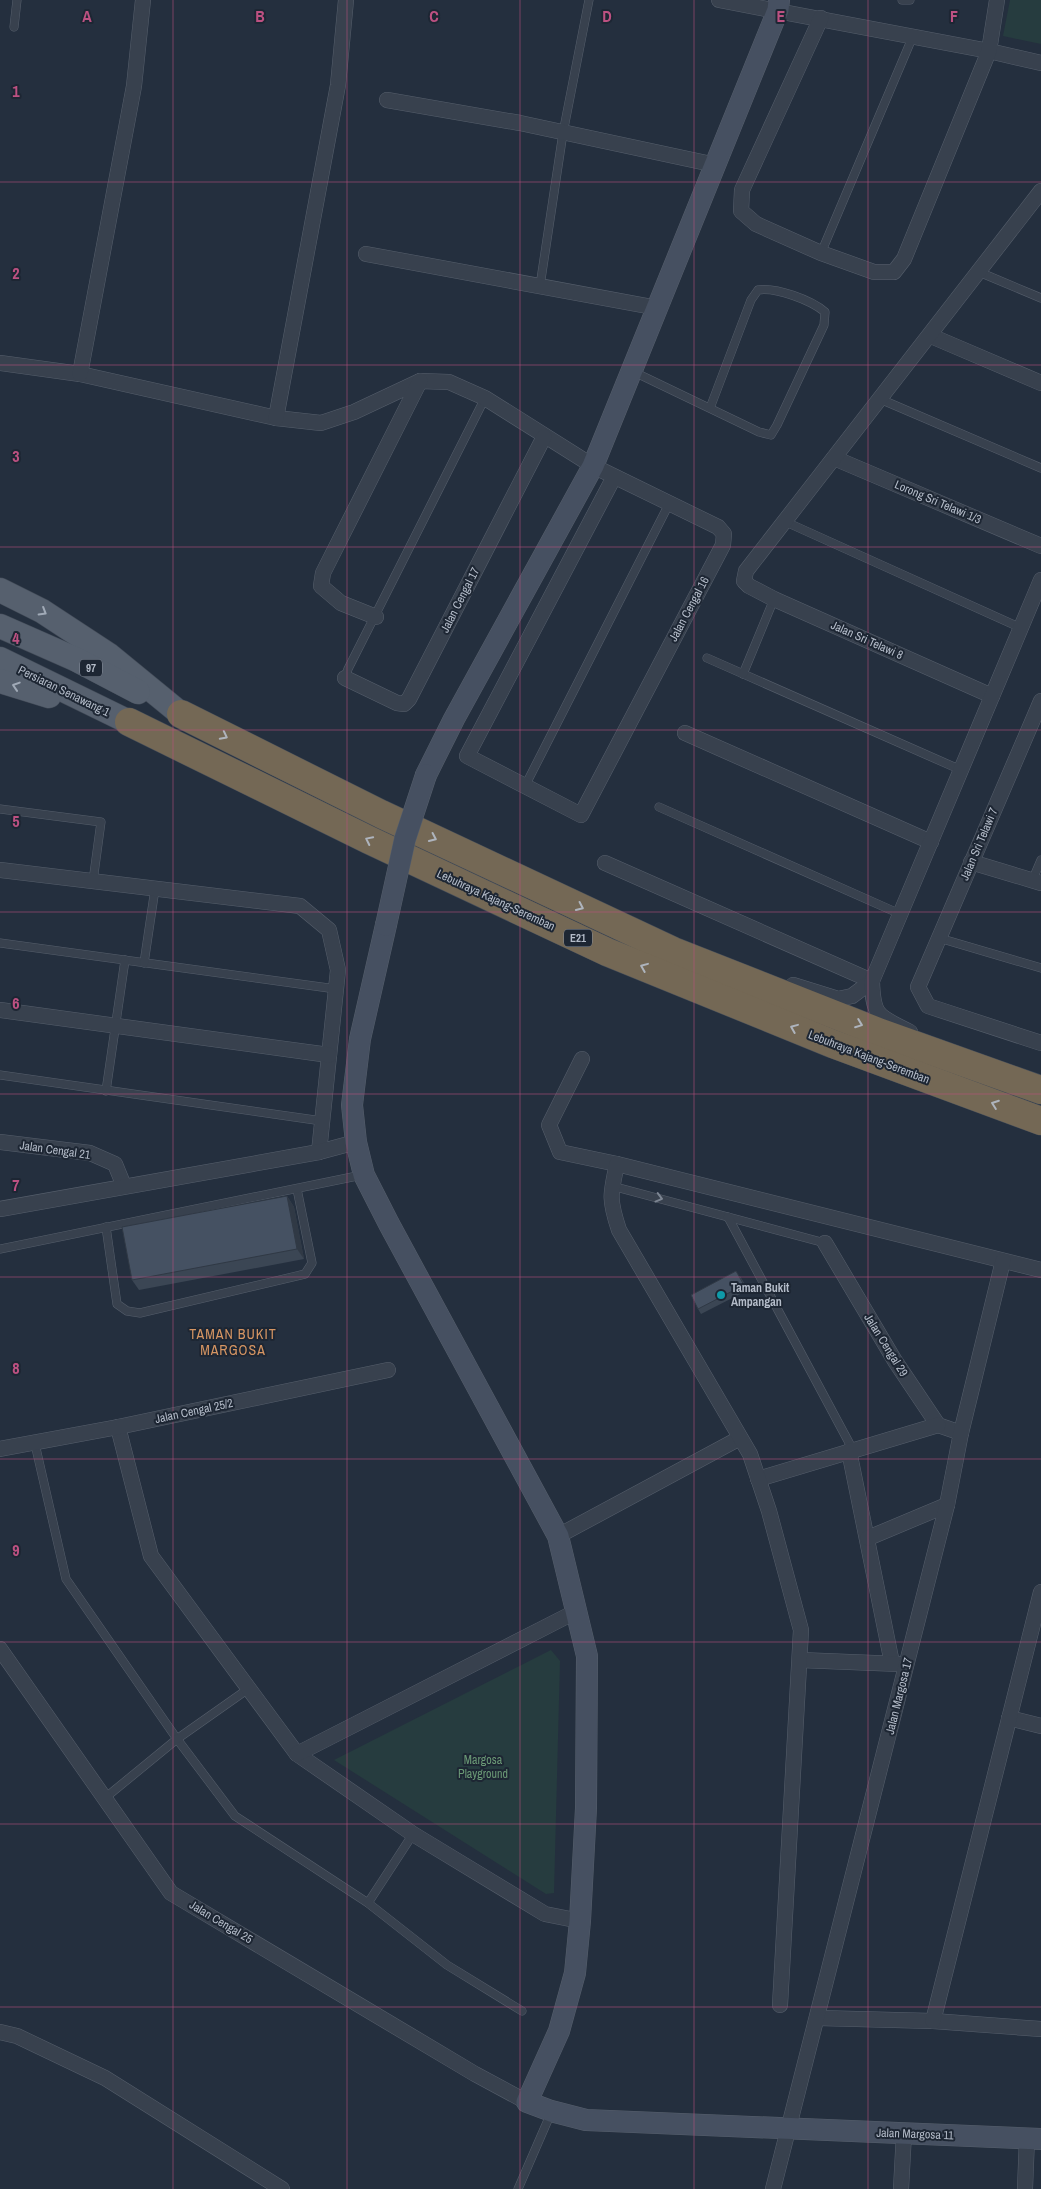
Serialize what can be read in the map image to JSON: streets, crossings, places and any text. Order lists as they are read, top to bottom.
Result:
{
  "streets": {
    "highway": ["Lebuhraya Kajang-Seremban", "E21"],
    "main road": ["97", "Persiaran Senawang 1"],
    "street": [
      "Lorong Sri Telawi 1/3",
      "Jalan Cengal 17",
      "Jalan Cengal 16",
      "Jalan Sri Telawi 8",
      "Jalan Sri Telawi 7",
      "Jalan Cengal 21",
      "Jalan Cengal 29",
      "Jalan Cengal 25/2",
      "Jalan Margosa 17",
      "Jalan Cengal 25",
      "Jalan Margosa 11"
    ]
  },
  "crossings": [
    ["Jalan Cengal 17", "Jalan Cengal 16"],
    ["97", "E21"],
    ["Persiaran Senawang 1", "Lebuhraya Kajang-Seremban"],
    ["Jalan Margosa 17", "Jalan Margosa 11"],
    ["Jalan Cengal 25", "Jalan Margosa 11"]
  ],
  "districts": ["TAMAN BUKIT MARGOSA"],
  "parks": ["Margosa Playground"],
  "places": ["Taman Bukit Ampangan"],
  "grid": {
    "columns": [
      "A",
      "B",
      "C",
      "D",
      "E",
      "F"
    ],
    "rows": [
      "1",
      "2",
      "3",
      "4",
      "5",
      "6",
      "7",
      "8",
      "9"
    ]
  }
}
